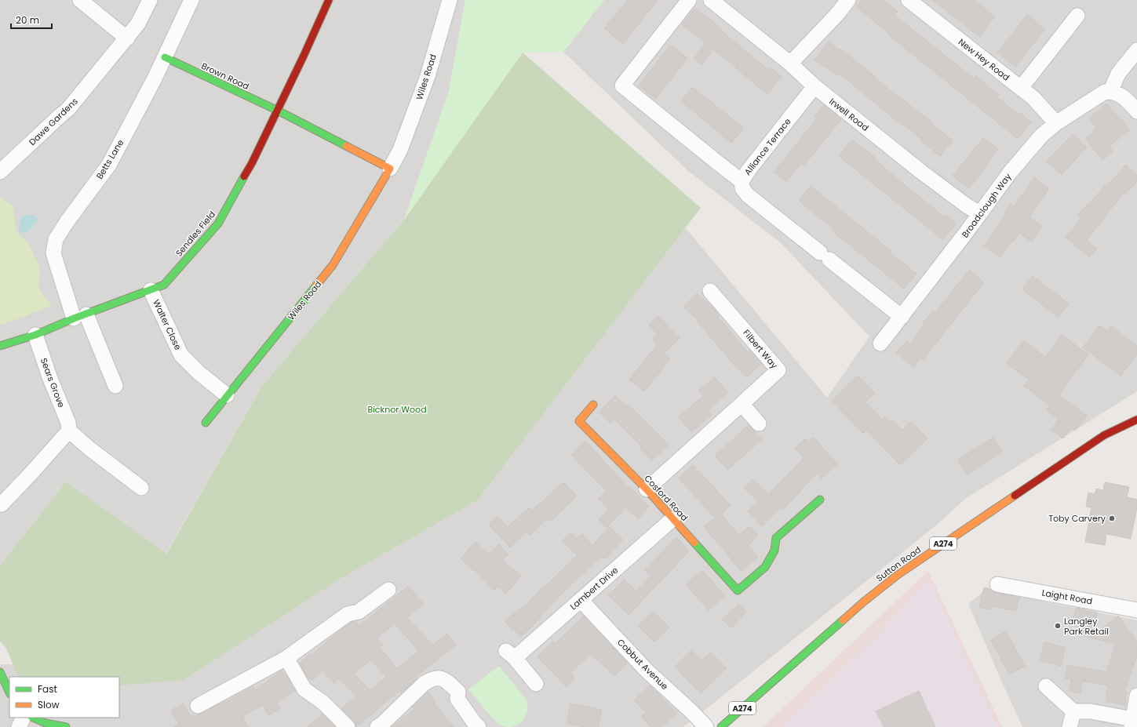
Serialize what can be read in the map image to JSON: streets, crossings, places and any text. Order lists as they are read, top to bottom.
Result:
{
  "streets": {
    "street": [
      "New Hey Road",
      "Brown Road",
      "Wiles Road",
      "Irwell Road",
      "Dawe Gardens",
      "Alliance Terrace",
      "Betts Lane",
      "Broadclough Way",
      "Sendles Field",
      "Walter Close",
      "Filbert Way",
      "Sears Grove",
      "Cosford Road",
      "A274",
      "Sutton Road",
      "Lambert Drive",
      "Laight Road",
      "Cobbut Avenue"
    ]
  },
  "crossings": [
    ["New Hey Road", "Broadclough Way"],
    ["Brown Road", "Betts Lane"],
    ["Brown Road", "Sendles Field"],
    ["Wiles Road", "Walter Close"],
    ["Irwell Road", "Alliance Terrace"],
    ["Irwell Road", "Broadclough Way"],
    ["Alliance Terrace", "Broadclough Way"],
    ["Betts Lane", "Sendles Field"],
    ["Sendles Field", "Walter Close"],
    ["Sendles Field", "Sears Grove"],
    ["Filbert Way", "Cosford Road"],
    ["Cosford Road", "Lambert Drive"],
    ["Lambert Drive", "Cobbut Avenue"]
  ],
  "parks": ["Bicknor Wood"],
  "places": ["Toby Carvery", "Langley Park Retail"],
  "legend": ["Fast", "Slow"],
  "scale_bar": "20 m"
}
